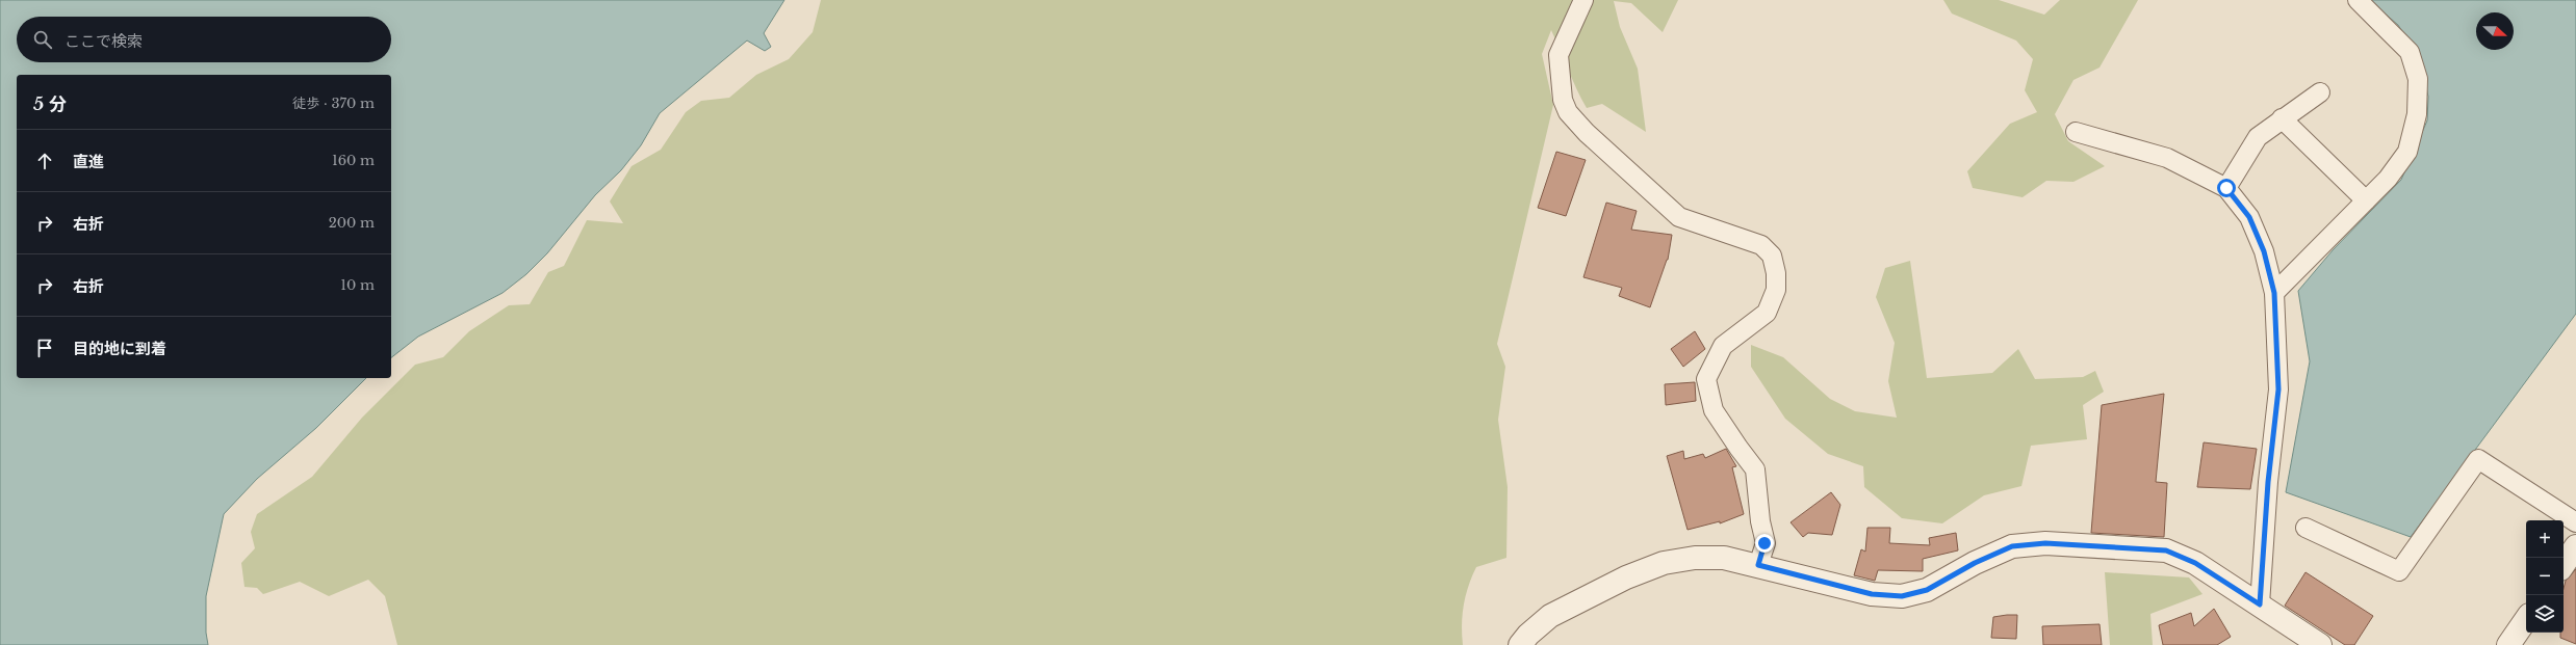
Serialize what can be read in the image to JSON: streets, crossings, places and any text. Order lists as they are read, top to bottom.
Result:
{
  "north": "right",
  "page": {
    "search": "ここで検索",
    "heading": ["5 分", "徒歩 · 370 m"],
    "list": [
      ["直進", "160 m"],
      ["右折", "200 m"],
      ["右折", "10 m"],
      "目的地に到着"
    ],
    "map_buttons": ["+", "−"]
  }
}
